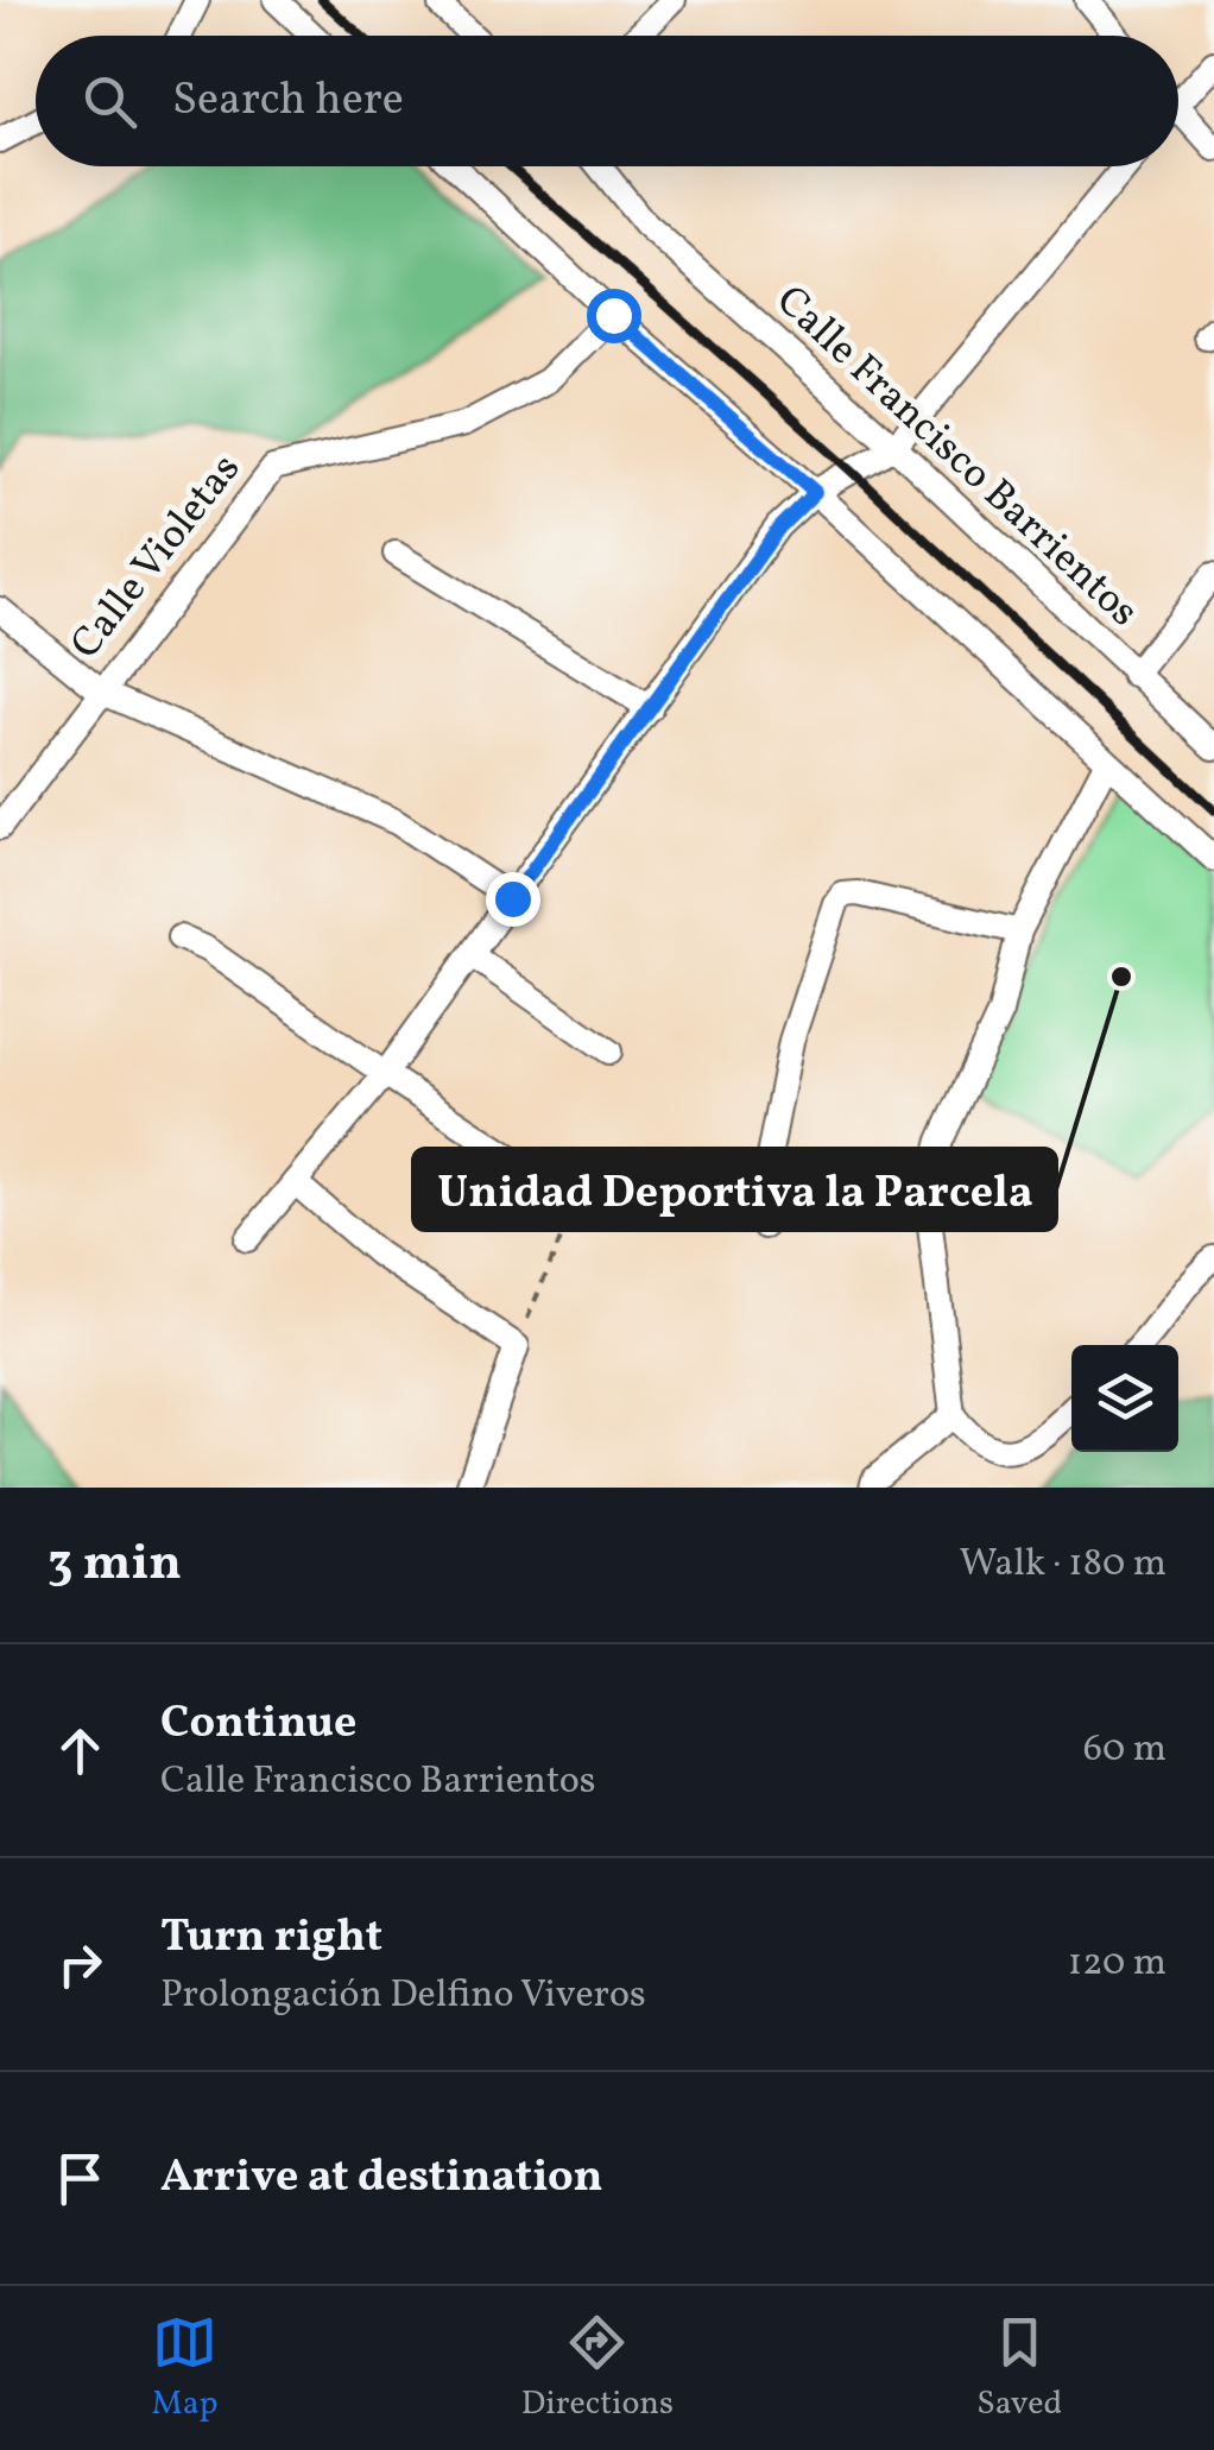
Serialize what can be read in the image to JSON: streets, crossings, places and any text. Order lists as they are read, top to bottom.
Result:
{
  "streets": {
    "street": ["Calle Francisco Barrientos", "Calle Violetas"]
  },
  "places": ["Unidad Deportiva la Parcela"],
  "page": {
    "search": "Search here",
    "heading": ["3 min", "Walk · 180 m"],
    "list": [
      ["Continue", "Calle Francisco Barrientos", "60 m"],
      ["Turn right", "Prolongación Delfino Viveros", "120 m"],
      "Arrive at destination"
    ],
    "nav": ["Map", "Directions", "Saved"]
  }
}
